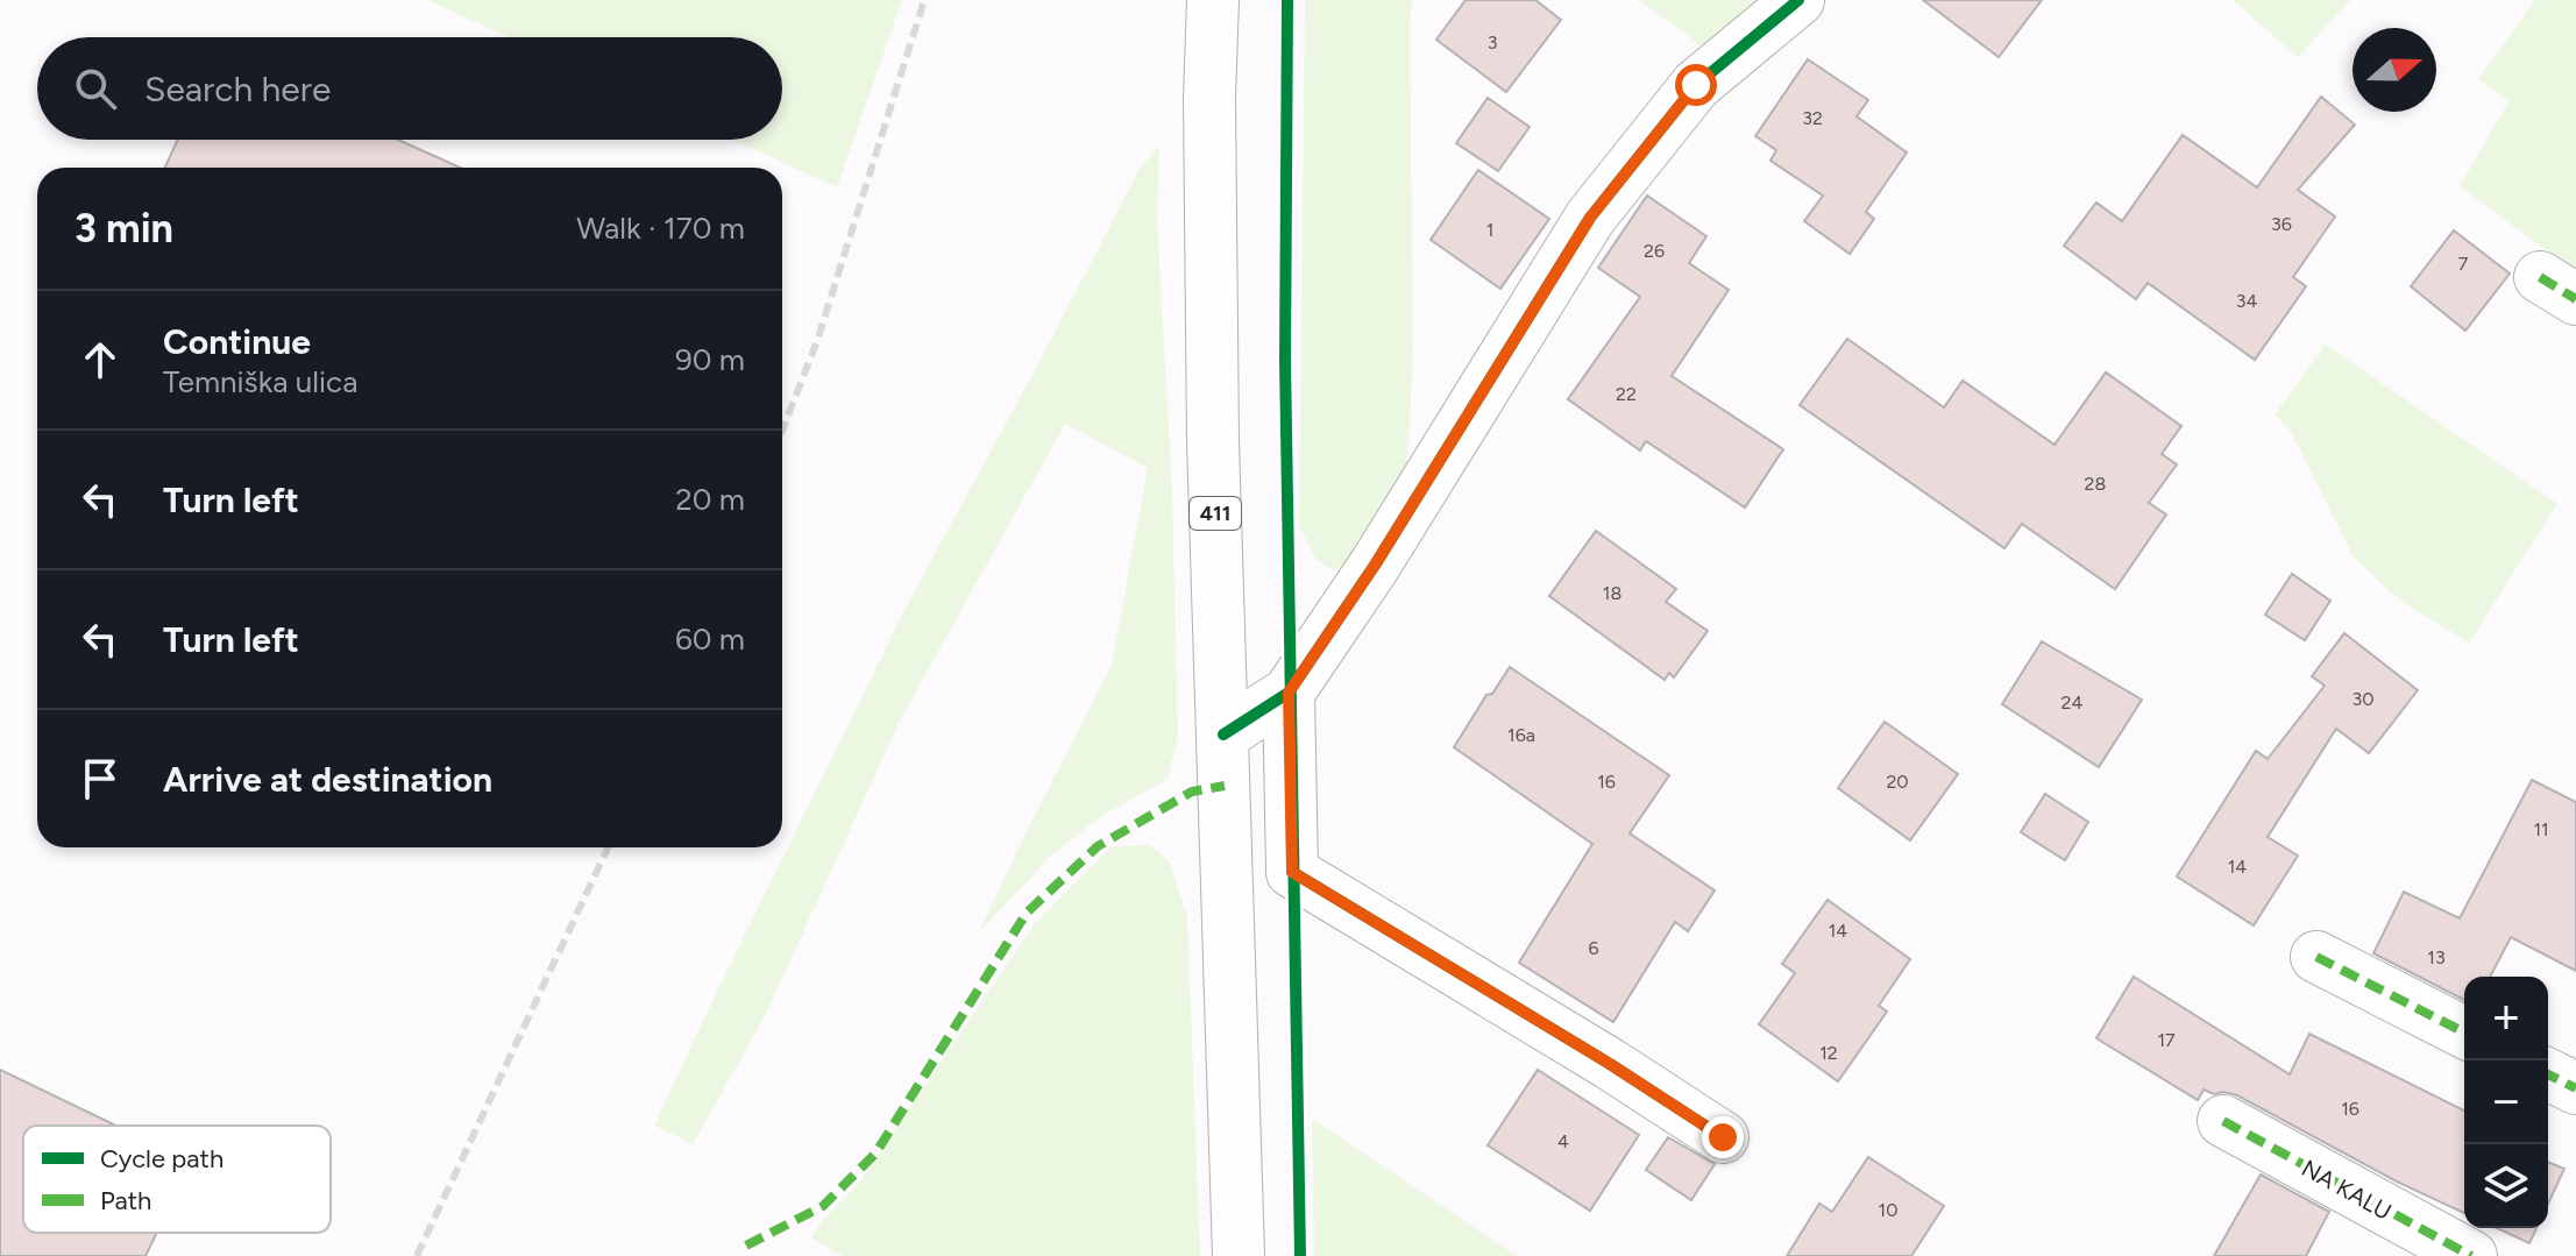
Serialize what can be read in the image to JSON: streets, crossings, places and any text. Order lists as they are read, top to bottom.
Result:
{
  "streets": {
    "street": ["411", "NA KALU"]
  },
  "house_numbers": [
    "3",
    "32",
    "36",
    "1",
    "26",
    "7",
    "34",
    "22",
    "28",
    "18",
    "30",
    "24",
    "16a",
    "16",
    "20",
    "11",
    "14",
    "14",
    "6",
    "13",
    "17",
    "12",
    "16",
    "4",
    "10"
  ],
  "legend": ["Cycle path", "Path"],
  "north": "right",
  "page": {
    "search": "Search here",
    "heading": ["3 min", "Walk · 170 m"],
    "list": [
      ["Continue", "Temniška ulica", "90 m"],
      ["Turn left", "20 m"],
      ["Turn left", "60 m"],
      "Arrive at destination"
    ],
    "map_buttons": ["+", "−"]
  }
}
